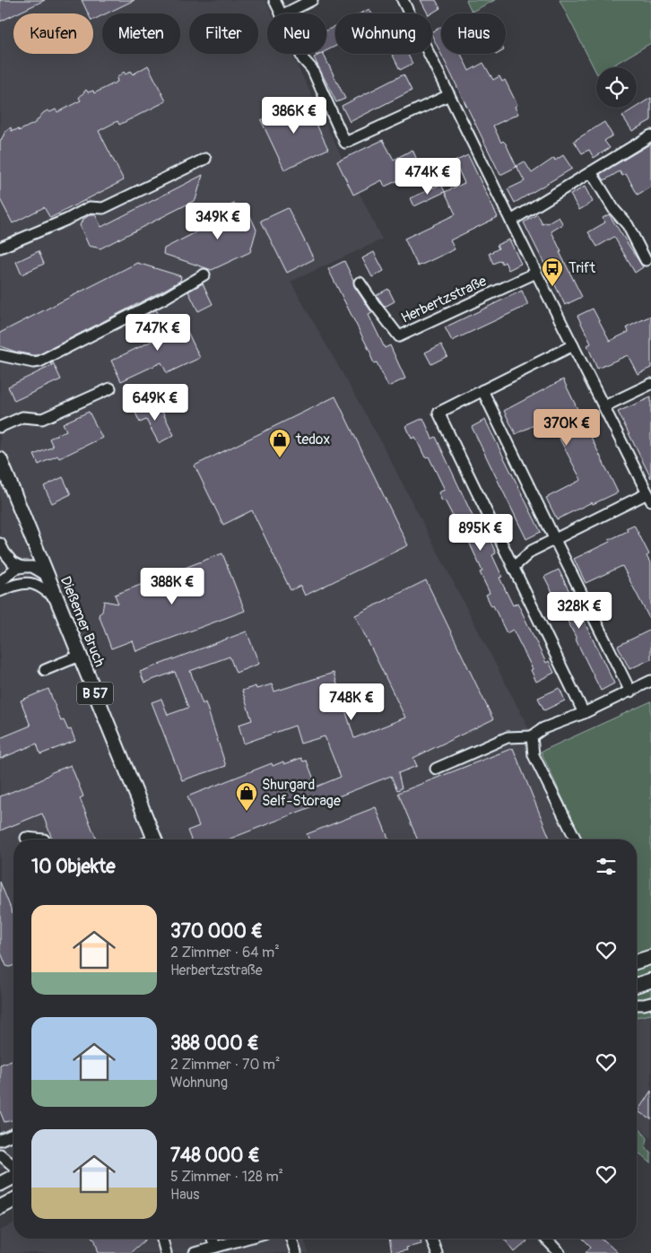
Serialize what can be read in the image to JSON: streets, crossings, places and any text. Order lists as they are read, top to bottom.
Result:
{
  "streets": {
    "main road": ["Dießemer Bruch", "B 57"],
    "street": ["Herbertzstraße"]
  },
  "places": {
    "bus stop": ["Trift"],
    "shop": ["tedox", "Shurgard Self-Storage"]
  },
  "page": {
    "chip": [
      "Kaufen",
      "Mieten",
      "Filter",
      "Neu",
      "Wohnung",
      "Haus"
    ],
    "price": [
      "386K €",
      "474K €",
      "349K €",
      "747K €",
      "649K €",
      "370K €",
      "895K €",
      "388K €",
      "328K €",
      "748K €"
    ],
    "heading": "10 Objekte",
    "list": [
      {
        "name": "370 000 €",
        "note": "2 Zimmer · 64 m² · Herbertzstraße"
      },
      {
        "name": "388 000 €",
        "note": "2 Zimmer · 70 m² · Wohnung"
      },
      {
        "name": "748 000 €",
        "note": "5 Zimmer · 128 m² · Haus"
      }
    ]
  }
}
